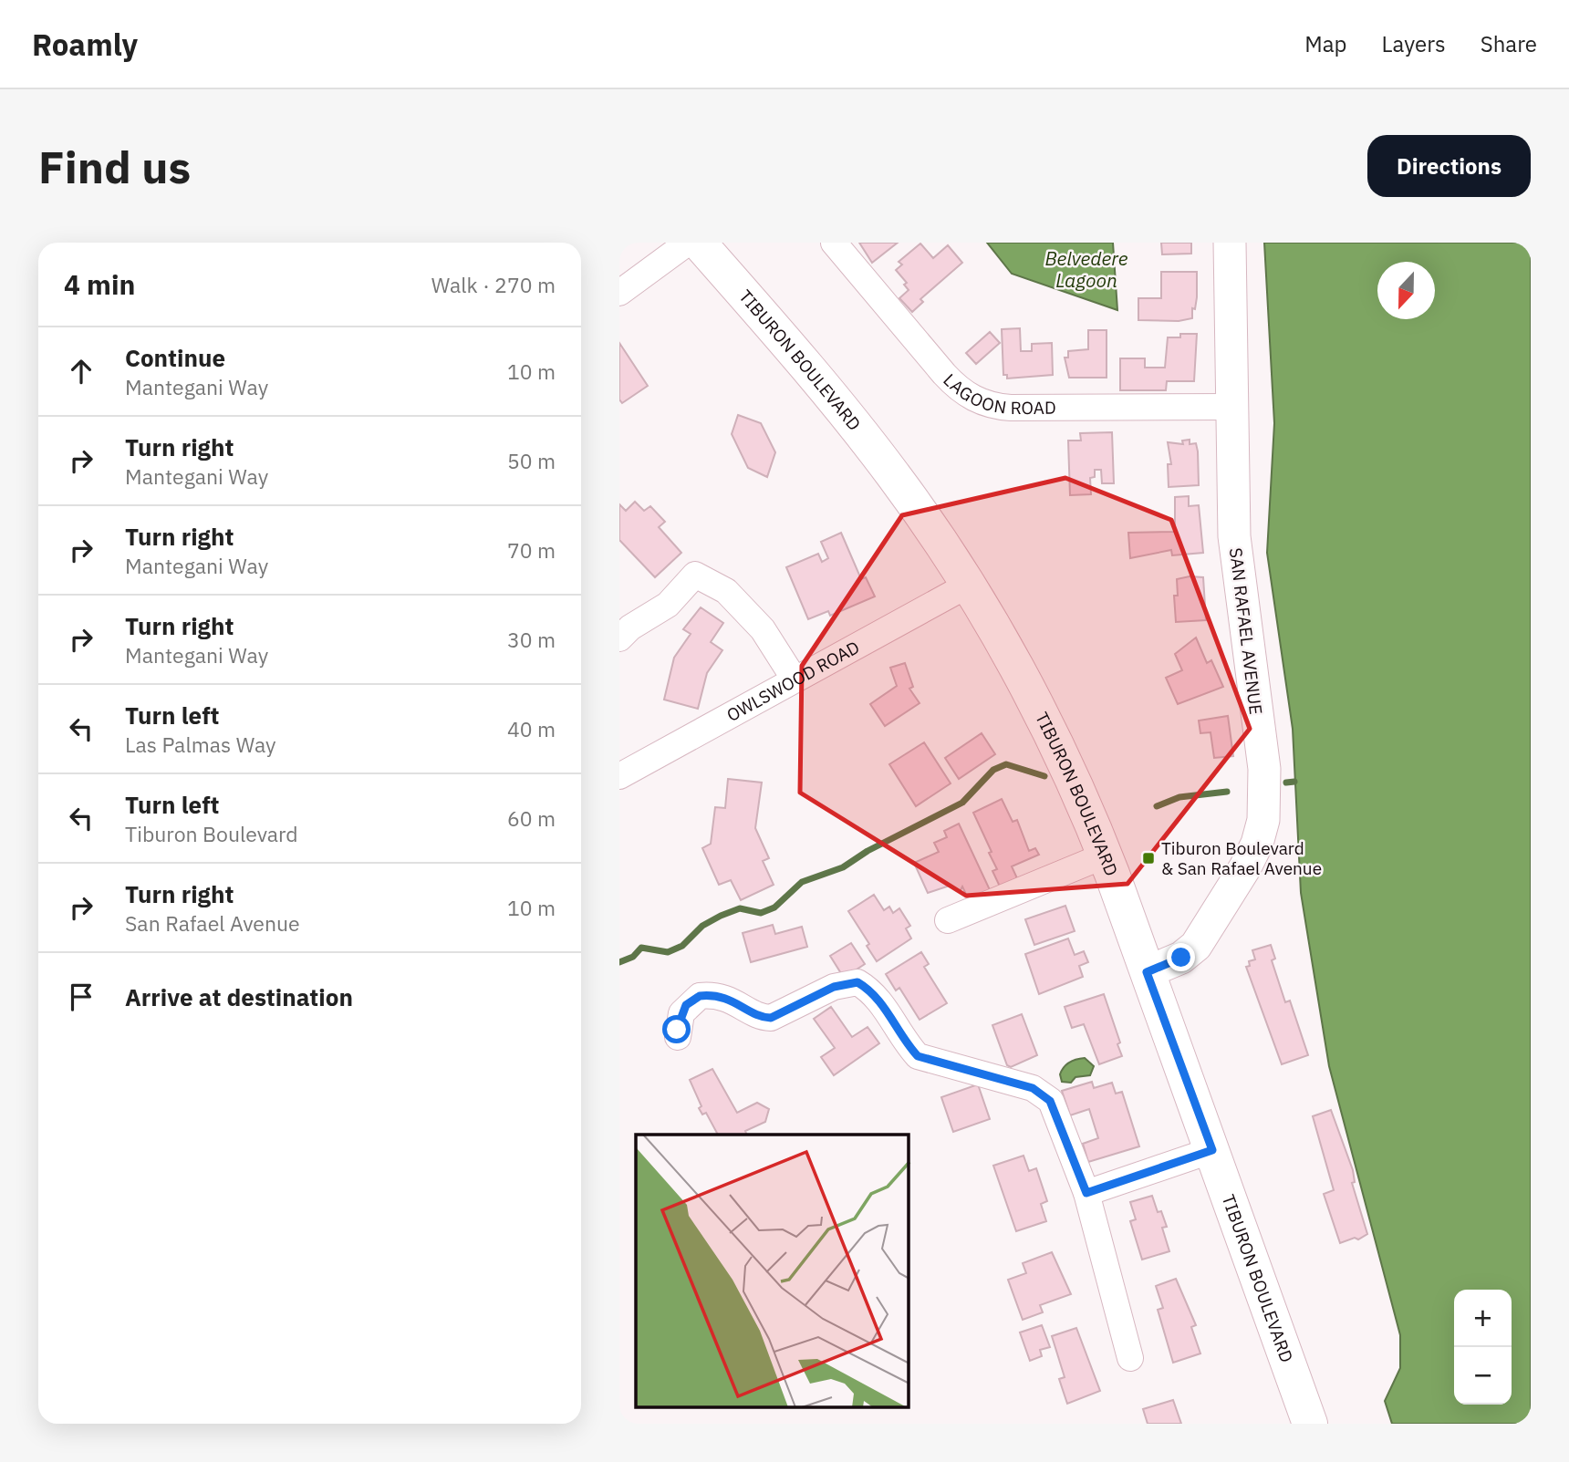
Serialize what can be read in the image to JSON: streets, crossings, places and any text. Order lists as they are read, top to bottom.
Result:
{
  "streets": {
    "main road": ["TIBURON BOULEVARD"],
    "street": ["LAGOON ROAD", "SAN RAFAEL AVENUE", "OWLSWOOD ROAD"]
  },
  "crossings": [
    ["TIBURON BOULEVARD", "SAN RAFAEL AVENUE"],
    ["TIBURON BOULEVARD", "OWLSWOOD ROAD"],
    ["LAGOON ROAD", "SAN RAFAEL AVENUE"]
  ],
  "water": ["Belvedere Lagoon"],
  "places": {
    "transit": ["Tiburon Boulevard & San Rafael Avenue"]
  },
  "north": "bottom",
  "page": {
    "header": "Roamly",
    "nav": ["Map", "Layers", "Share"],
    "buttons": "Directions",
    "title": "Find us",
    "heading": ["4 min", "Walk · 270 m"],
    "list": [
      ["Continue", "Mantegani Way", "10 m"],
      ["Turn right", "Mantegani Way", "50 m"],
      ["Turn right", "Mantegani Way", "70 m"],
      ["Turn right", "Mantegani Way", "30 m"],
      ["Turn left", "Las Palmas Way", "40 m"],
      ["Turn left", "Tiburon Boulevard", "60 m"],
      ["Turn right", "San Rafael Avenue", "10 m"],
      "Arrive at destination"
    ],
    "map_buttons": ["+", "−"]
  }
}
